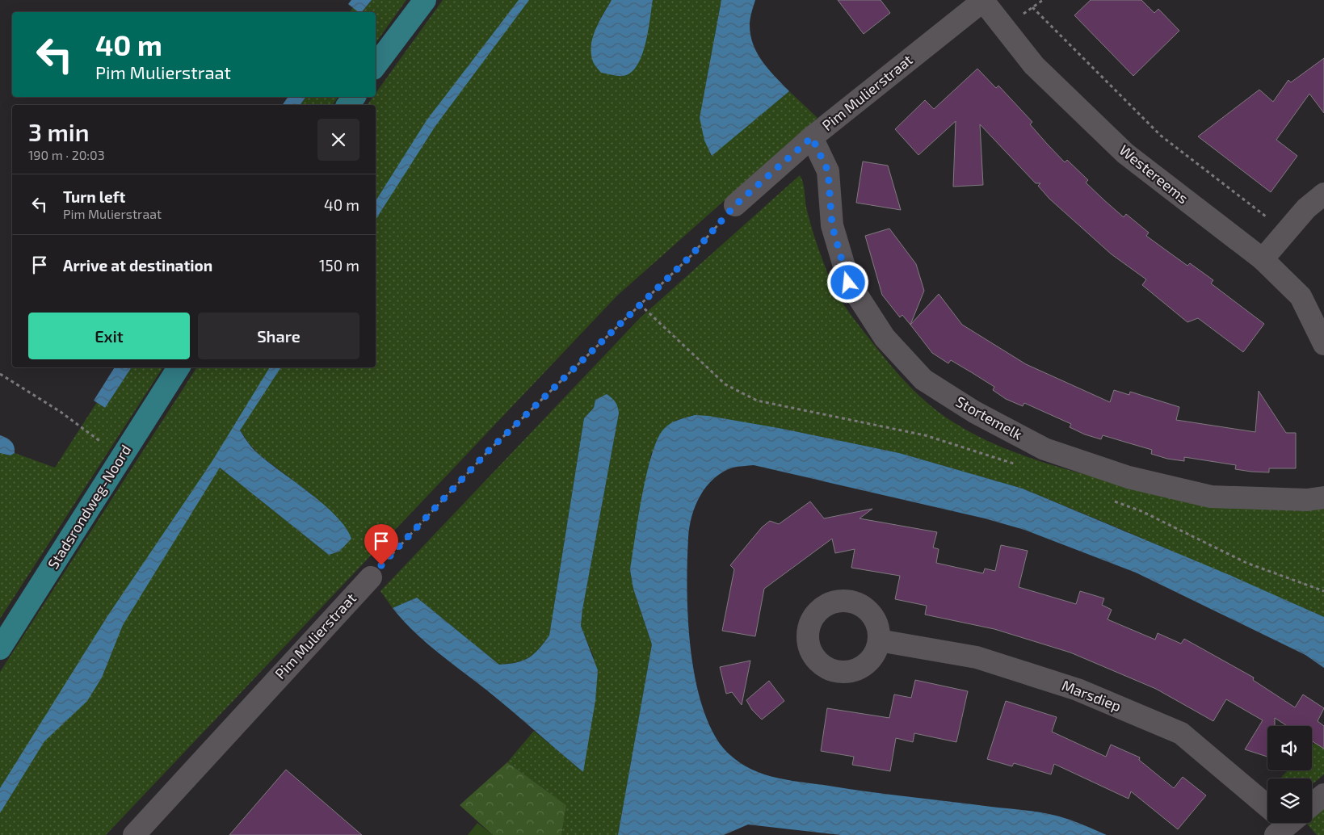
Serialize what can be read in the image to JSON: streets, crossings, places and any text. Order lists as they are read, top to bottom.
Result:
{
  "streets": {
    "main road": ["Stadsrondweg-Noord"],
    "street": [
      "Pim Mulierstraat",
      "Westereems",
      "Stortemelk",
      "Marsdiep"
    ]
  },
  "crossings": [
    ["Pim Mulierstraat", "Westereems"],
    ["Pim Mulierstraat", "Stortemelk"]
  ],
  "page": {
    "turn": ["40 m", "Pim Mulierstraat"],
    "heading": ["3 min", "190 m · 20:03"],
    "list": [
      {
        "name": "Turn left",
        "note": "Pim Mulierstraat",
        "value": "40 m"
      },
      {
        "name": "Arrive at destination",
        "value": "150 m"
      }
    ],
    "buttons": ["Exit", "Share"]
  }
}
